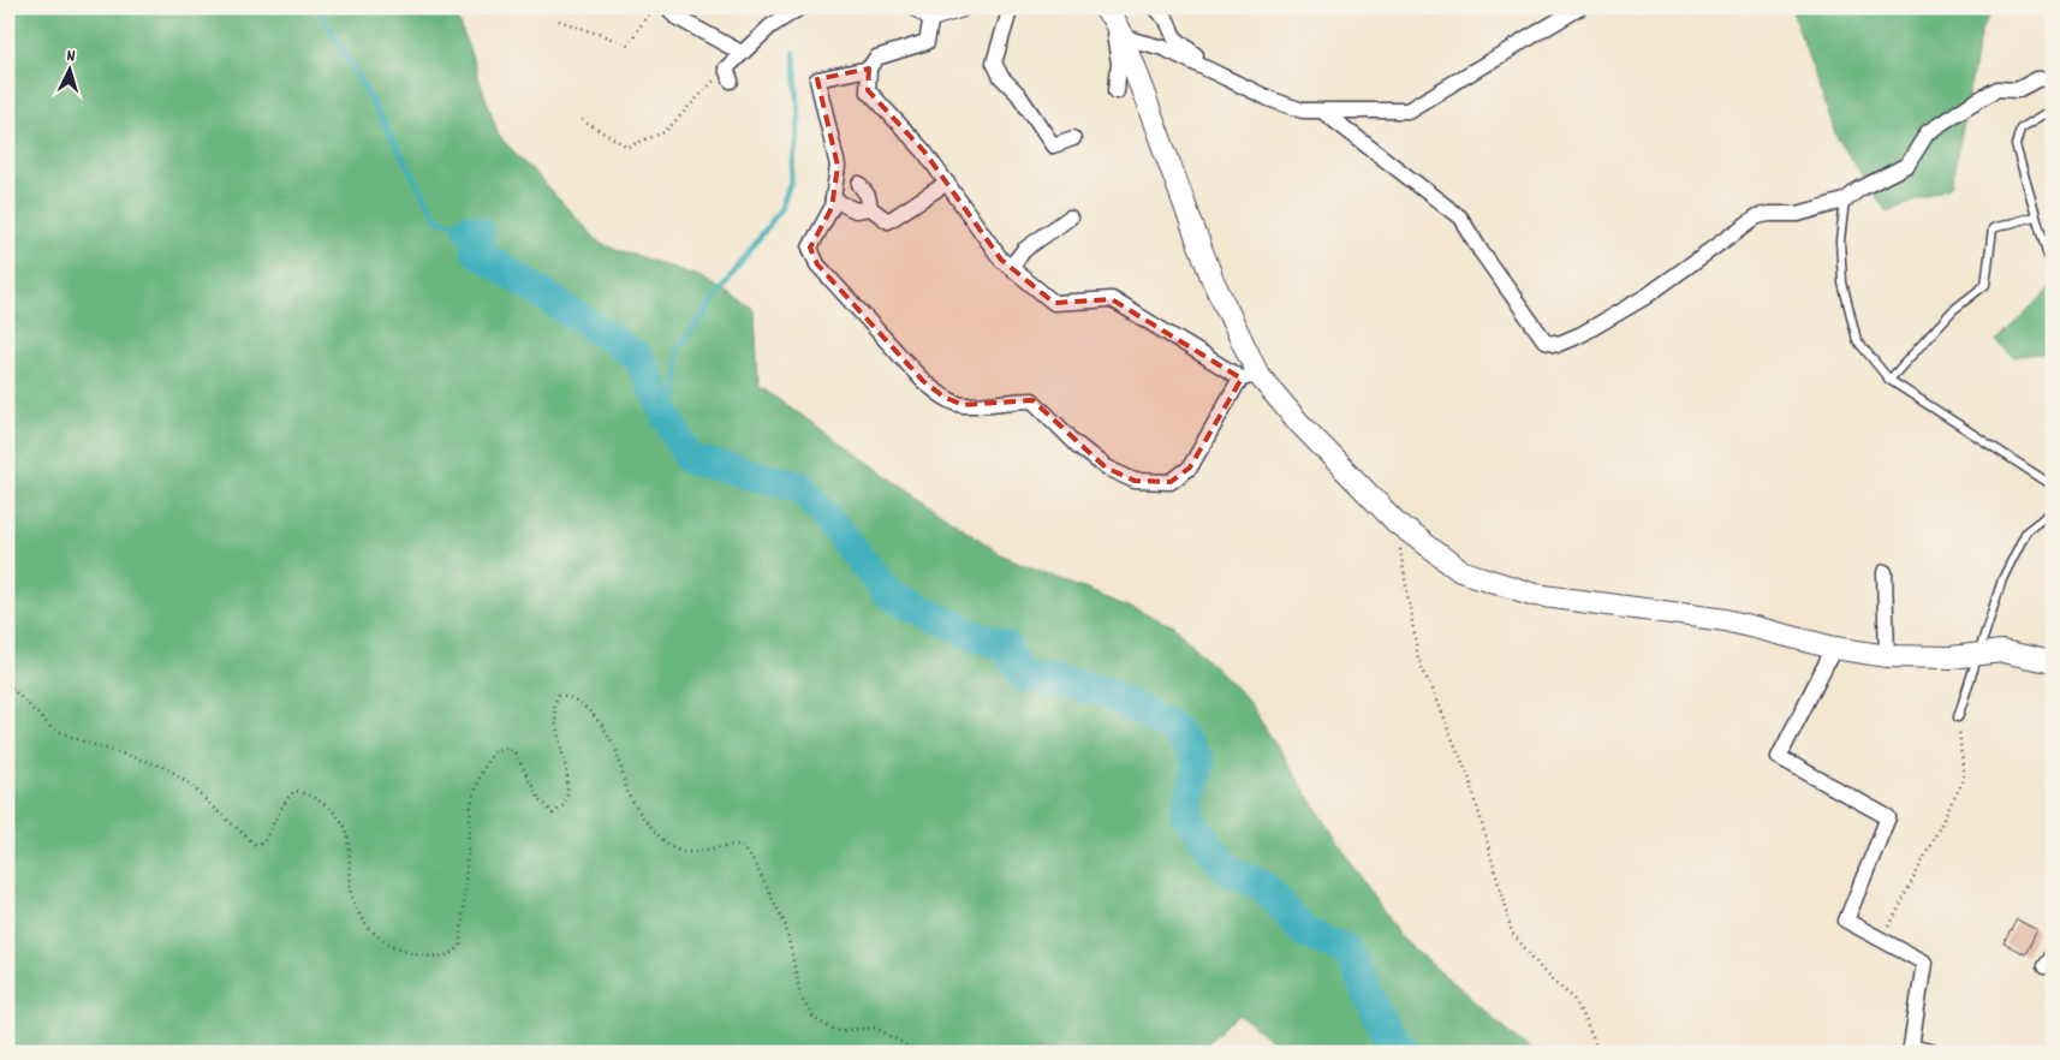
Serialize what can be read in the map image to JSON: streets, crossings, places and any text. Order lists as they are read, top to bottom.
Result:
{
  "north": "top"
}
